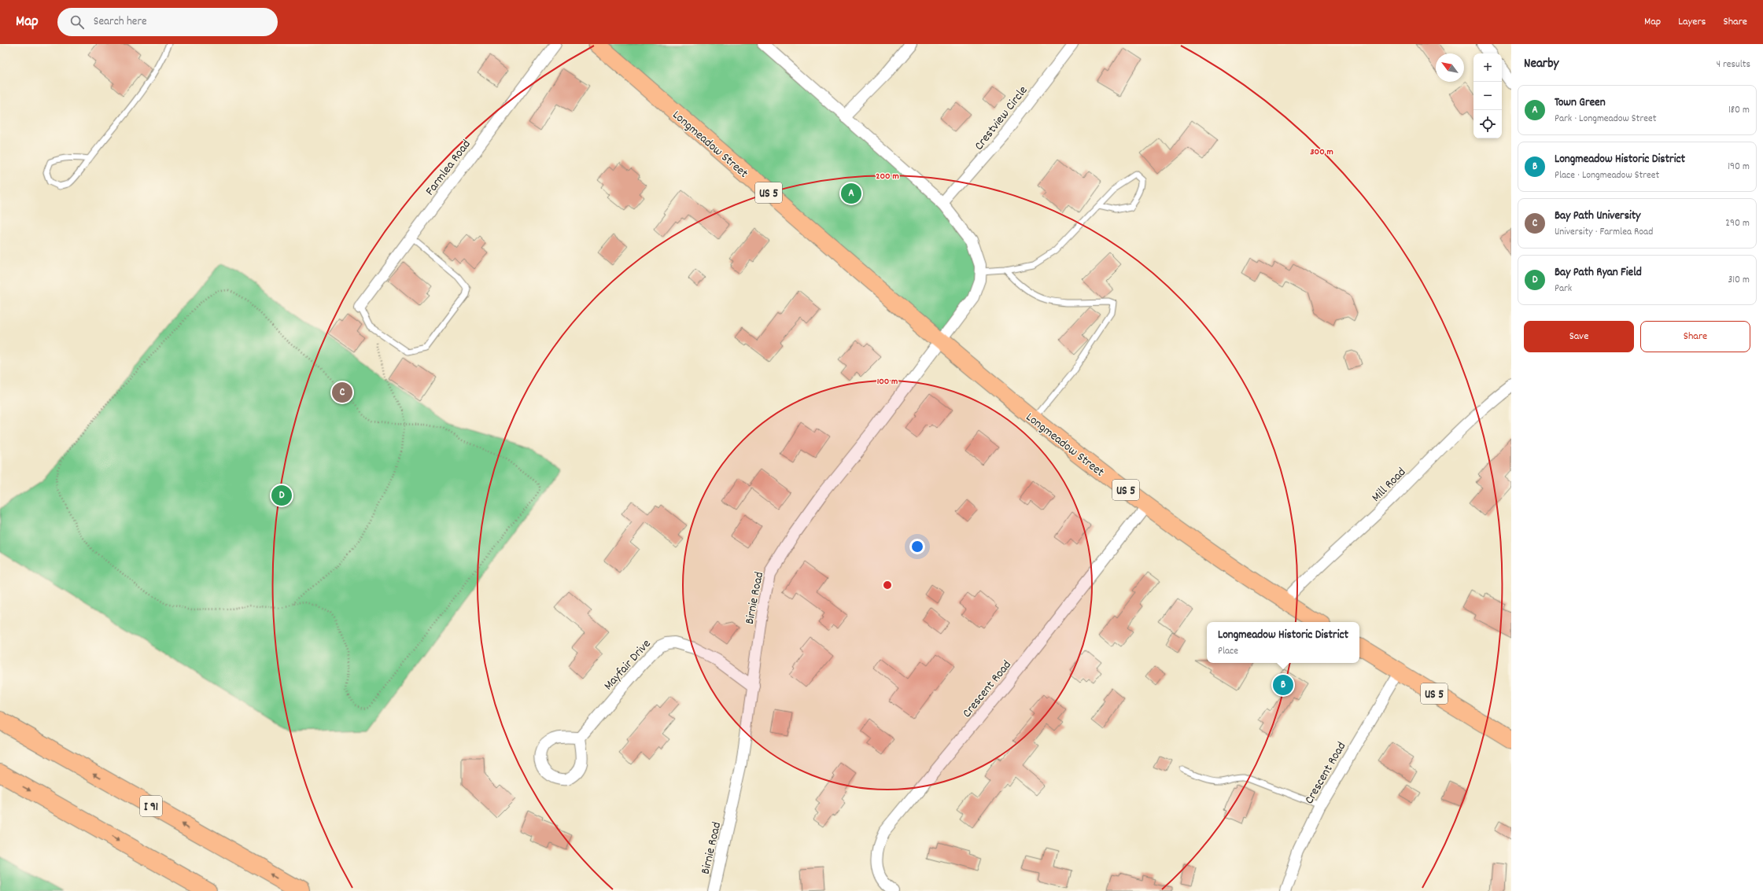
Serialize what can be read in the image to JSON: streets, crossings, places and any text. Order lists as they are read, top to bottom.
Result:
{
  "streets": {
    "highway": ["I 91"],
    "main road": ["Longmeadow Street", "US 5"],
    "street": [
      "Crestview Circle",
      "Farmlea Road",
      "Mill Road",
      "Birnie Road",
      "Mayfair Drive",
      "Crescent Road"
    ]
  },
  "crossings": [
    ["Longmeadow Street", "Mill Road"],
    ["Longmeadow Street", "Birnie Road"],
    ["Longmeadow Street", "Crescent Road"],
    ["US 5", "Crescent Road"],
    ["Birnie Road", "Mayfair Drive"]
  ],
  "north": "top left",
  "page": {
    "header": "Map",
    "search": "Search here",
    "nav": ["Map", "Layers", "Share"],
    "heading": ["Nearby", "4 results"],
    "map_buttons": ["+", "−"],
    "list": [
      {
        "mark": "A",
        "name": "Town Green",
        "note": "Park · Longmeadow Street",
        "value": "180 m"
      },
      {
        "mark": "B",
        "name": "Longmeadow Historic District",
        "note": "Place · Longmeadow Street",
        "value": "190 m"
      },
      {
        "mark": "C",
        "name": "Bay Path University",
        "note": "University · Farmlea Road",
        "value": "290 m"
      },
      {
        "mark": "D",
        "name": "Bay Path Ryan Field",
        "note": "Park",
        "value": "310 m"
      }
    ],
    "pins": [
      "A",
      "C",
      "D",
      "B"
    ],
    "buttons": ["Save", "Share"],
    "popup": ["Longmeadow Historic District", "Place"]
  },
  "rings": ["300 m", "200 m", "100 m"]
}
